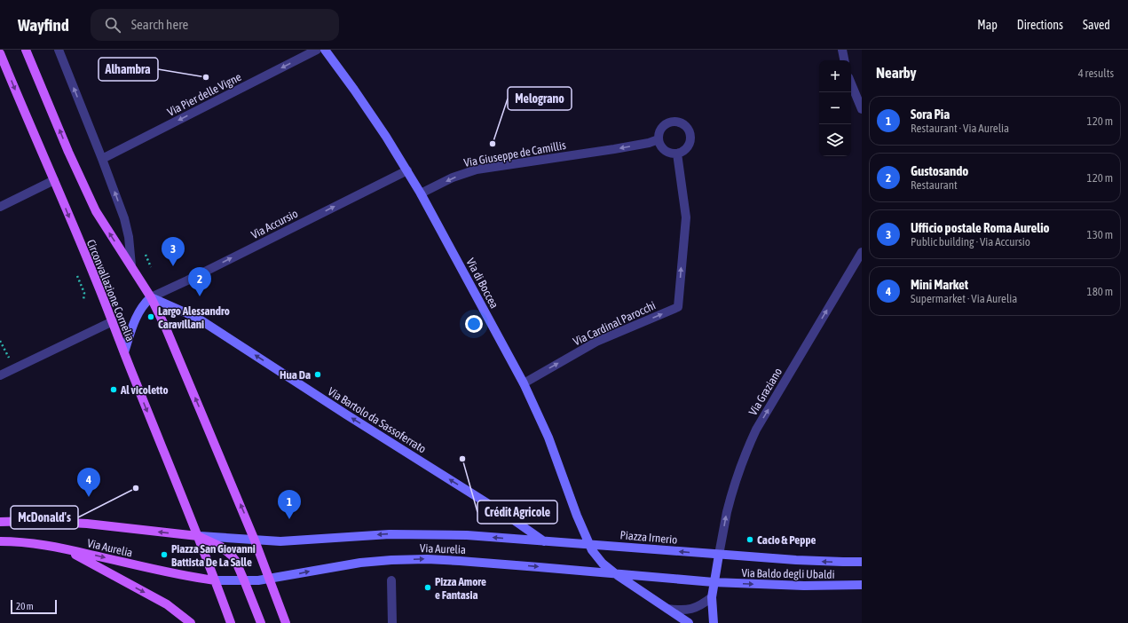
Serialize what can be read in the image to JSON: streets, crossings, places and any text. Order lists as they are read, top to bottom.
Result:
{
  "streets": {
    "main road": [
      "Via di Boccea",
      "Circonvallazione Cornelia",
      "Via Bartolo da Sassoferrato",
      "Piazza Irnerio",
      "Via Aurelia",
      "Via Baldo degli Ubaldi"
    ],
    "street": [
      "Via Pier delle Vigne",
      "Via Giuseppe de Camillis",
      "Via Accursio",
      "Via Cardinal Parocchi",
      "Via Graziano"
    ]
  },
  "crossings": [
    ["Via Pier delle Vigne", "Circonvallazione Cornelia"],
    ["Via Giuseppe de Camillis", "Via di Boccea"],
    ["Via Giuseppe de Camillis", "Via Cardinal Parocchi"],
    ["Via Accursio", "Via di Boccea"],
    ["Via Accursio", "Circonvallazione Cornelia"],
    ["Via Accursio", "Via Bartolo da Sassoferrato"],
    ["Via di Boccea", "Via Cardinal Parocchi"],
    ["Via di Boccea", "Piazza Irnerio"],
    ["Via di Boccea", "Via Aurelia"],
    ["Circonvallazione Cornelia", "Via Bartolo da Sassoferrato"],
    ["Circonvallazione Cornelia", "Via Aurelia"],
    ["Via Graziano", "Piazza Irnerio"],
    ["Via Graziano", "Via Baldo degli Ubaldi"],
    ["Via Bartolo da Sassoferrato", "Via Aurelia"],
    ["Piazza Irnerio", "Via Aurelia"],
    ["Piazza Irnerio", "Via Baldo degli Ubaldi"]
  ],
  "one_way": [
    "Via Pier delle Vigne",
    "Via Giuseppe de Camillis",
    "Via Accursio",
    "Via Cardinal Parocchi",
    "Via Graziano",
    "Via Bartolo da Sassoferrato"
  ],
  "places": [
    "Alhambra",
    "Melograno",
    "Largo Alessandro Caravillani",
    "Hua Da",
    "Al vicoletto",
    "Crédit Agricole",
    "McDonald's",
    "Cacio & Peppe",
    "Piazza San Giovanni Battista De La Salle",
    "Pizza Amore e Fantasia"
  ],
  "scale_bar": "20 m",
  "page": {
    "header": "Wayfind",
    "search": "Search here",
    "nav": ["Map", "Directions", "Saved"],
    "heading": ["Nearby", "4 results"],
    "map_buttons": ["+", "−"],
    "list": [
      {
        "mark": "1",
        "name": "Sora Pia",
        "note": "Restaurant · Via Aurelia",
        "value": "120 m"
      },
      {
        "mark": "2",
        "name": "Gustosando",
        "note": "Restaurant",
        "value": "120 m"
      },
      {
        "mark": "3",
        "name": "Ufficio postale Roma Aurelio",
        "note": "Public building · Via Accursio",
        "value": "130 m"
      },
      {
        "mark": "4",
        "name": "Mini Market",
        "note": "Supermarket · Via Aurelia",
        "value": "180 m"
      }
    ],
    "pins": [
      "3",
      "2",
      "4",
      "1"
    ],
    "scale": "20 m"
  }
}
